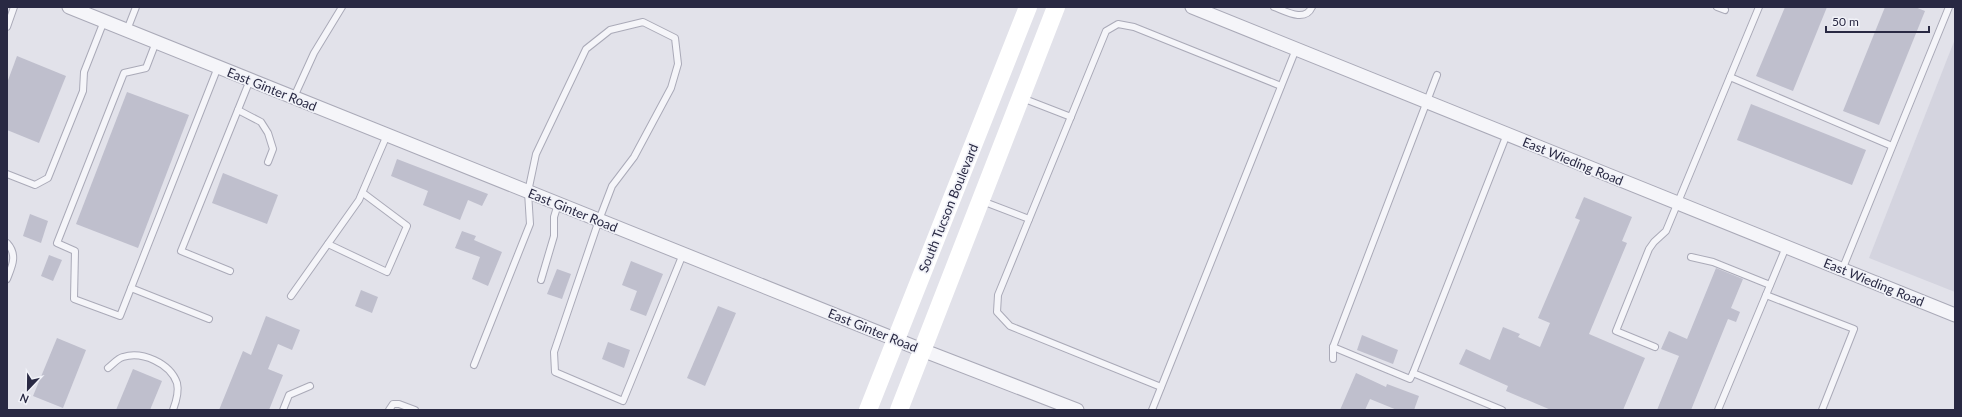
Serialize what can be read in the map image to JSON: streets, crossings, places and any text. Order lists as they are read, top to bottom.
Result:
{
  "streets": {
    "main road": ["South Tucson Boulevard"],
    "street": ["East Ginter Road", "East Wieding Road"]
  },
  "crossings": [
    ["East Ginter Road", "South Tucson Boulevard"]
  ],
  "scale_bar": "50 m",
  "north": "bottom"
}
